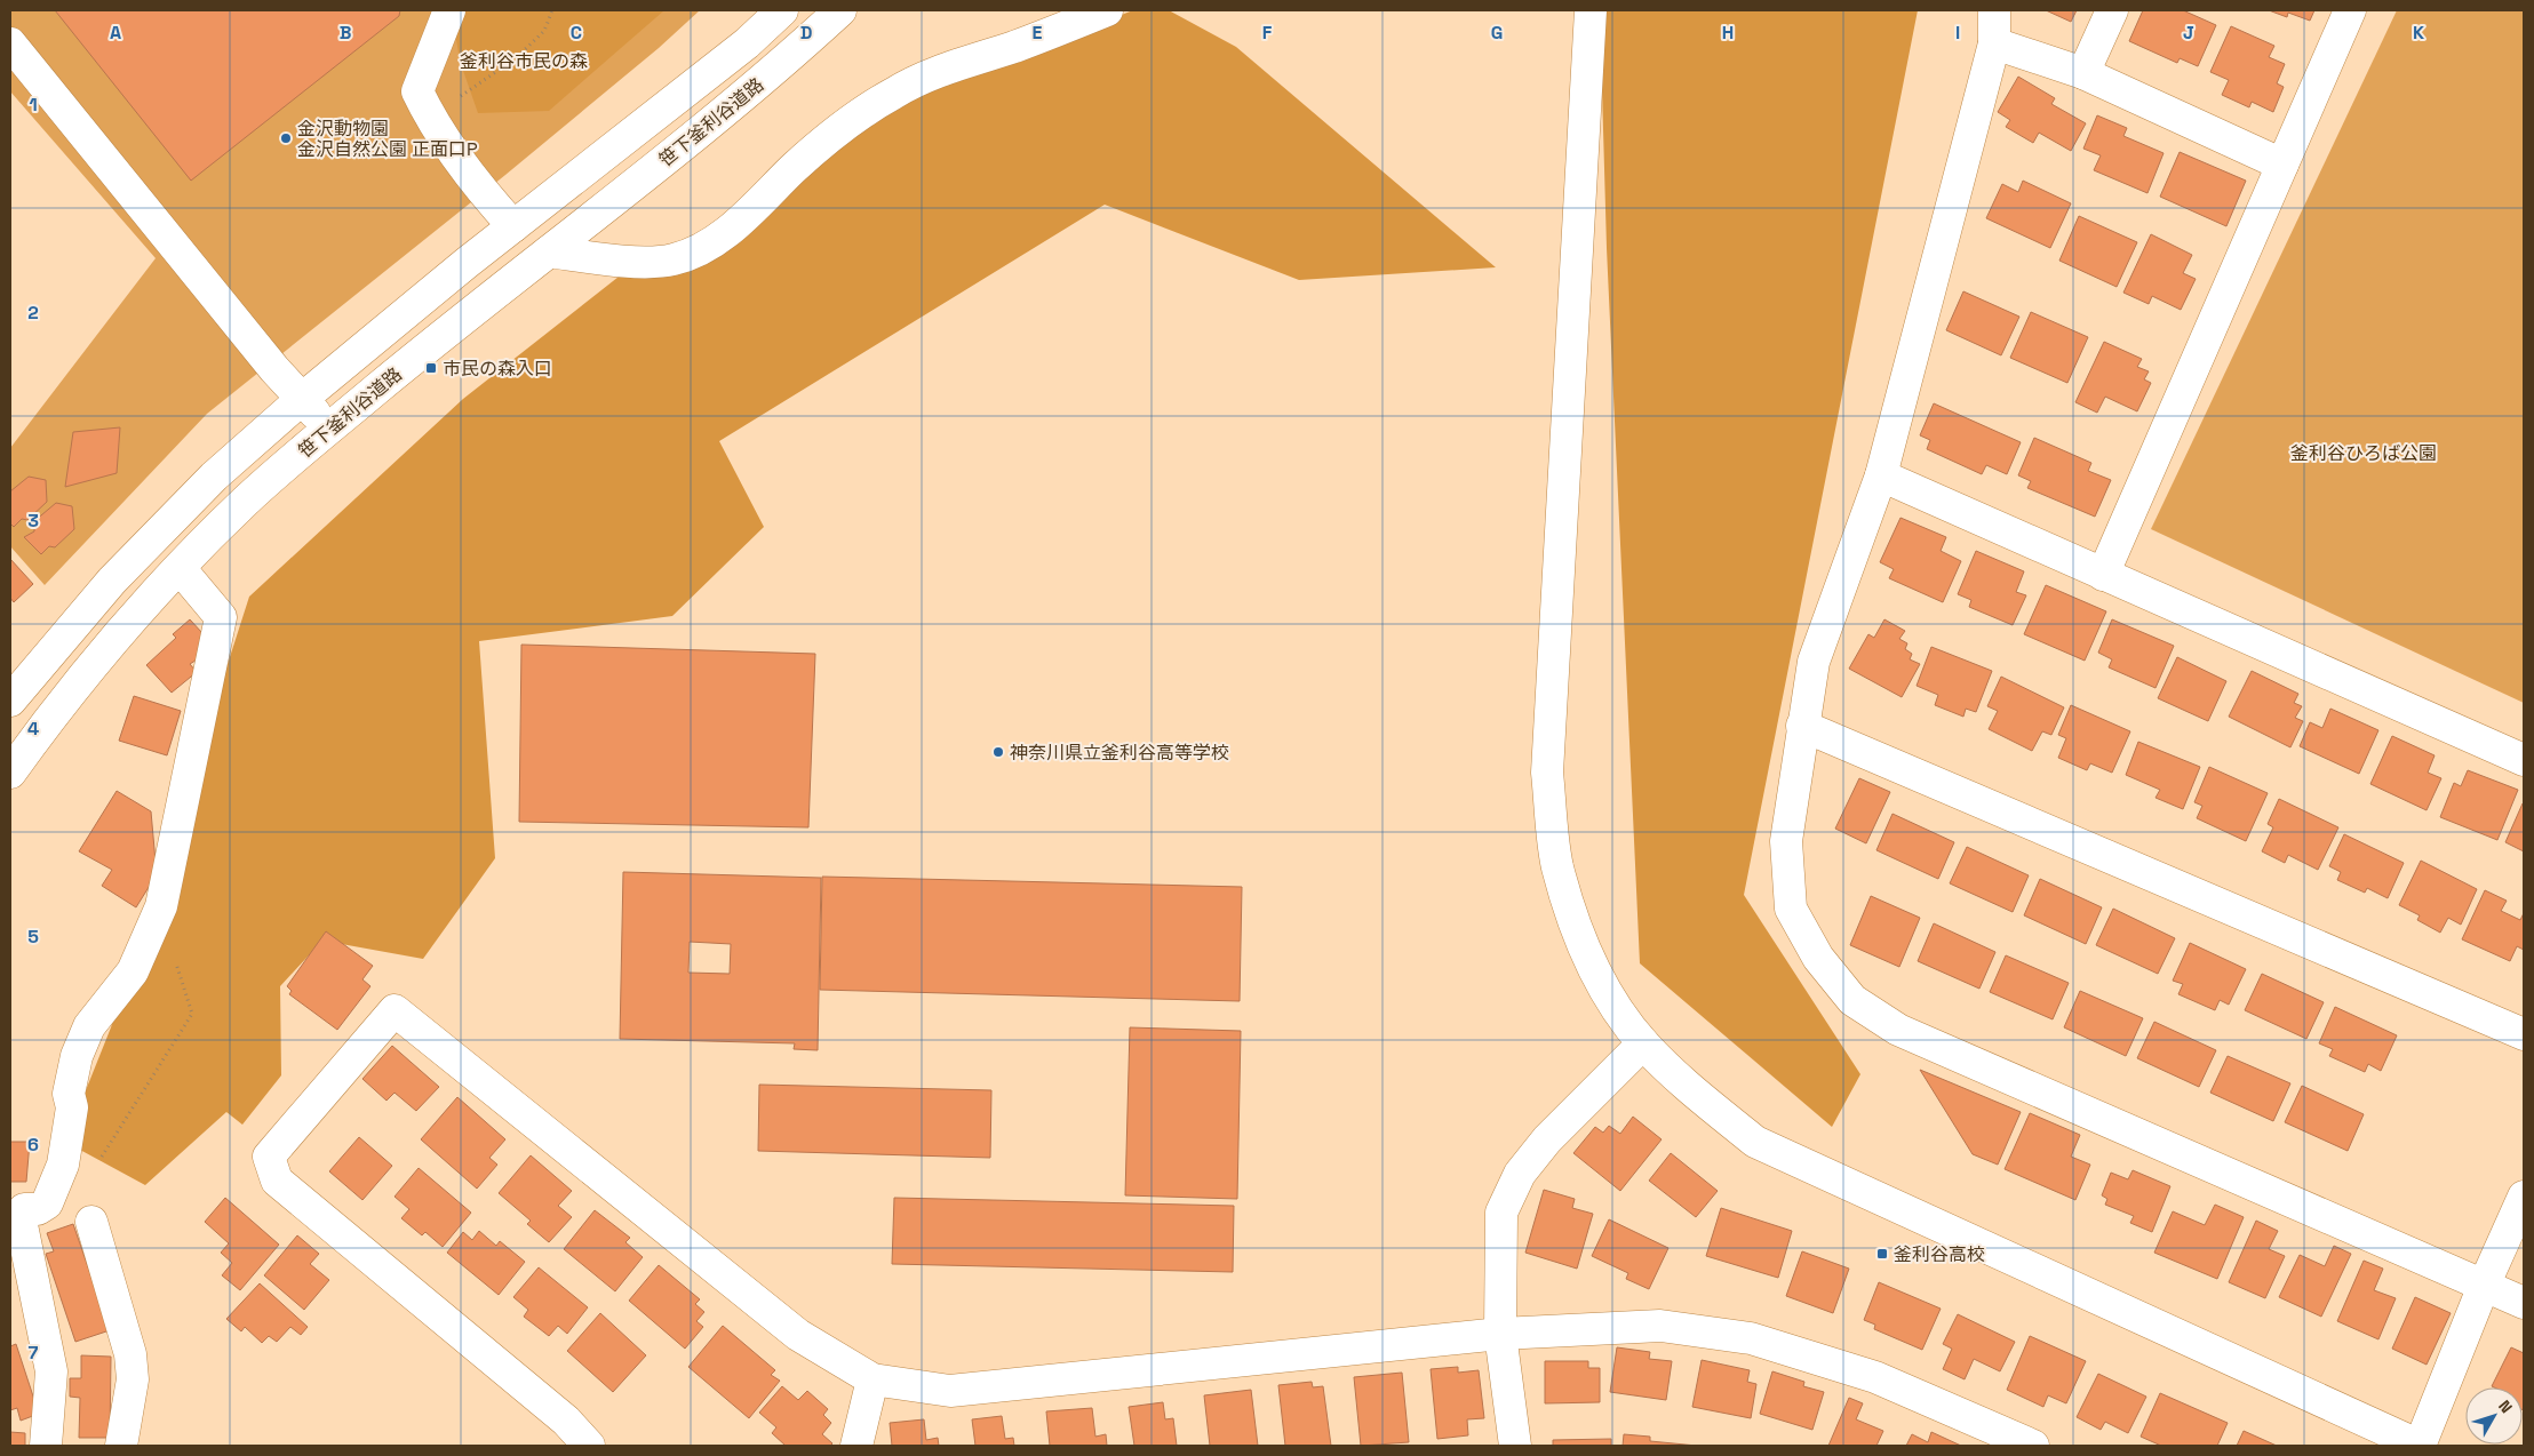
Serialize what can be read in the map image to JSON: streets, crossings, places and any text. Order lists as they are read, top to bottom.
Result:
{
  "streets": {
    "street": ["笹下釜利谷道路"]
  },
  "parks": ["釜利谷市民の森", "釜利谷ひろば公園"],
  "places": {
    "other": ["金沢動物園 金沢自然公園 正面口P", "神奈川県立釜利谷高等学校"],
    "transit": ["市民の森入口", "釜利谷高校"]
  },
  "north": "top right",
  "grid": {
    "columns": [
      "A",
      "B",
      "C",
      "D",
      "E",
      "F",
      "G",
      "H",
      "I",
      "J",
      "K"
    ],
    "rows": [
      "1",
      "2",
      "3",
      "4",
      "5",
      "6",
      "7"
    ]
  }
}
